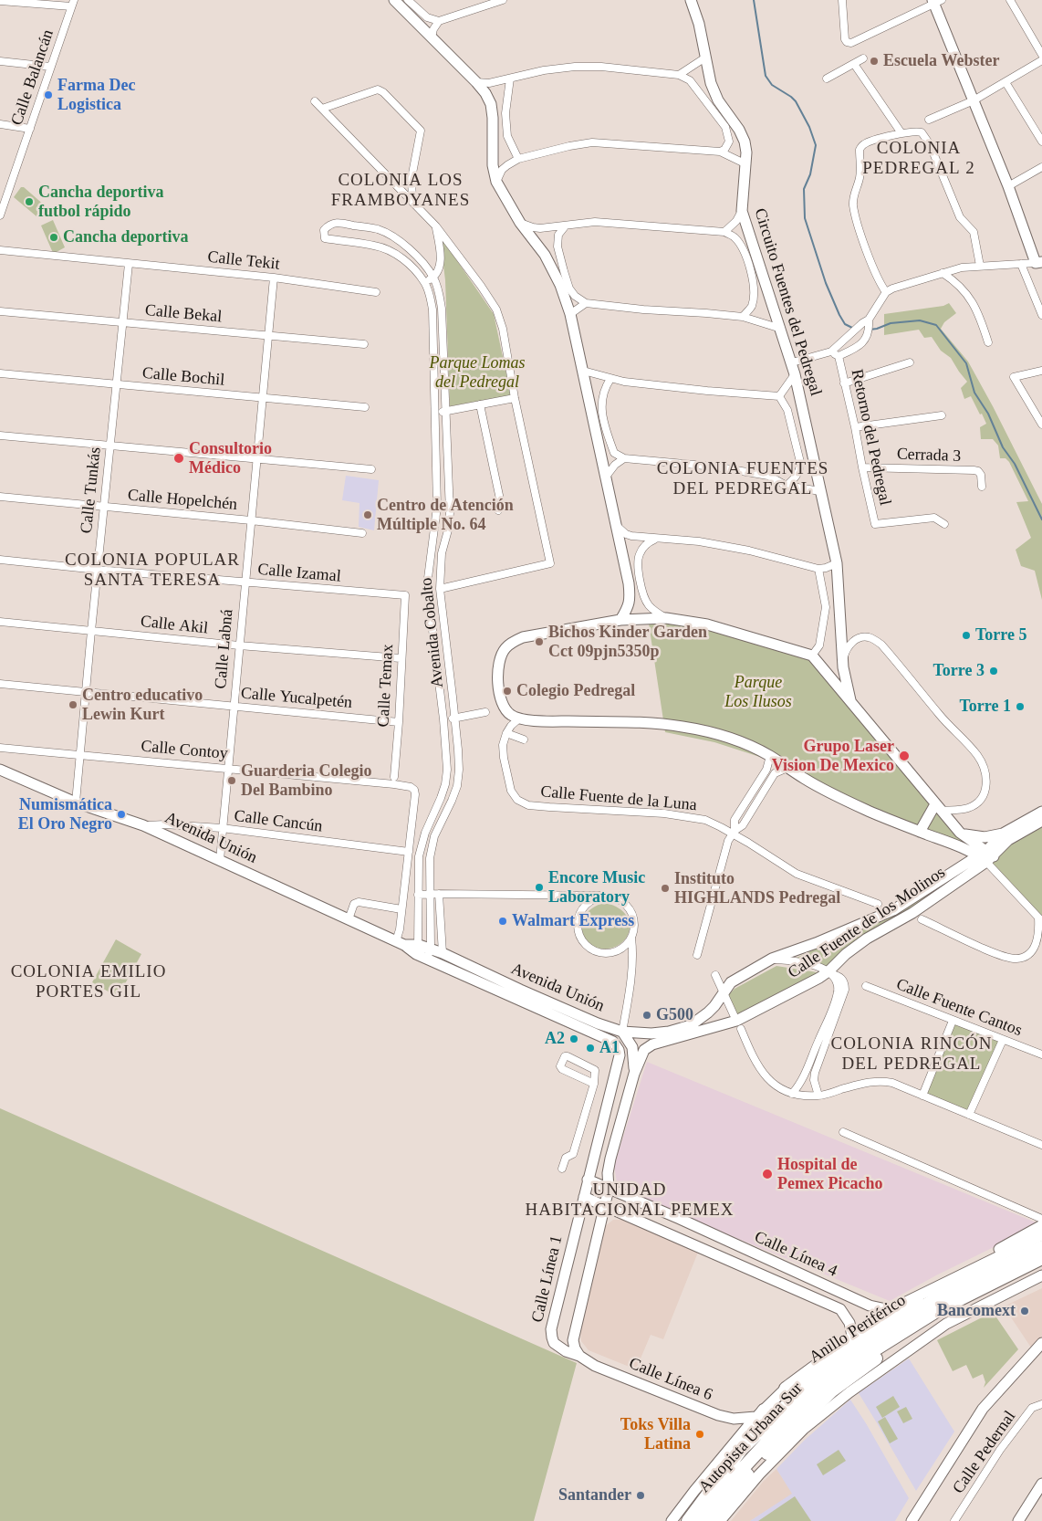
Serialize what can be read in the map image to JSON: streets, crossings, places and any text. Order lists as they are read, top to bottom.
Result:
{
  "streets": {
    "highway": ["Anillo Periférico", "Autopista Urbana Sur"],
    "street": [
      "Calle Balancán",
      "Calle Tekit",
      "Circuito Fuentes del Pedregal",
      "Calle Bekal",
      "Calle Bochil",
      "Retorno del Pedregal",
      "Cerrada 3",
      "Calle Tunkás",
      "Calle Hopelchén",
      "Calle Izamal",
      "Calle Akil",
      "Avenida Cobalto",
      "Calle Labná",
      "Calle Temax",
      "Calle Yucalpetén",
      "Calle Contoy",
      "Calle Fuente de la Luna",
      "Calle Cancún",
      "Avenida Unión",
      "Calle Fuente de los Molinos",
      "Calle Fuente Cantos",
      "Calle Línea 4",
      "Calle Línea 1",
      "Calle Línea 6",
      "Calle Pedernal"
    ]
  },
  "crossings": [
    ["Calle Tekit", "Calle Tunkás"],
    ["Calle Tekit", "Calle Labná"],
    ["Circuito Fuentes del Pedregal", "Calle Fuente de los Molinos"],
    ["Calle Bekal", "Calle Tunkás"],
    ["Calle Bekal", "Calle Labná"],
    ["Calle Bochil", "Calle Tunkás"],
    ["Calle Bochil", "Calle Labná"],
    ["Retorno del Pedregal", "Cerrada 3"],
    ["Calle Tunkás", "Calle Hopelchén"],
    ["Calle Tunkás", "Calle Izamal"],
    ["Calle Tunkás", "Calle Akil"],
    ["Calle Tunkás", "Calle Yucalpetén"],
    ["Calle Tunkás", "Calle Contoy"],
    ["Calle Tunkás", "Avenida Unión"],
    ["Calle Hopelchén", "Calle Labná"],
    ["Calle Izamal", "Calle Labná"],
    ["Calle Izamal", "Calle Temax"],
    ["Calle Akil", "Calle Labná"],
    ["Calle Akil", "Calle Temax"],
    ["Avenida Cobalto", "Avenida Unión"],
    ["Calle Labná", "Calle Yucalpetén"],
    ["Calle Labná", "Calle Contoy"],
    ["Calle Labná", "Calle Cancún"],
    ["Calle Labná", "Avenida Unión"],
    ["Calle Temax", "Calle Yucalpetén"],
    ["Calle Contoy", "Calle Cancún"],
    ["Calle Cancún", "Avenida Unión"],
    ["Avenida Unión", "Calle Fuente de los Molinos"],
    ["Avenida Unión", "Calle Línea 1"],
    ["Calle Línea 4", "Calle Línea 1"],
    ["Calle Línea 1", "Calle Línea 6"]
  ],
  "districts": [
    "COLONIA PEDREGAL 2",
    "COLONIA LOS FRAMBOYANES",
    "COLONIA FUENTES DEL PEDREGAL",
    "COLONIA POPULAR SANTA TERESA",
    "COLONIA EMILIO PORTES GIL",
    "COLONIA RINCÓN DEL PEDREGAL",
    "UNIDAD HABITACIONAL PEMEX"
  ],
  "parks": ["Parque Lomas del Pedregal", "Parque Los Ilusos"],
  "places": [
    "Escuela Webster",
    "Farma Dec Logistica",
    "Cancha deportiva futbol rápido",
    "Cancha deportiva",
    "Consultorio Médico",
    "Centro de Atención Múltiple No. 64",
    "Torre 5",
    "Bichos Kinder Garden Cct 09pjn5350p",
    "Torre 3",
    "Colegio Pedregal",
    "Centro educativo Lewin Kurt",
    "Torre 1",
    "Grupo Laser Vision De Mexico",
    "Guarderia Colegio Del Bambino",
    "Numismática El Oro Negro",
    "Encore Music Laboratory",
    "Instituto HIGHLANDS Pedregal",
    "Walmart Express",
    "G500",
    "A2",
    "A1",
    "Hospital de Pemex Picacho",
    "Bancomext",
    "Toks Villa Latina",
    "Santander"
  ]
}
